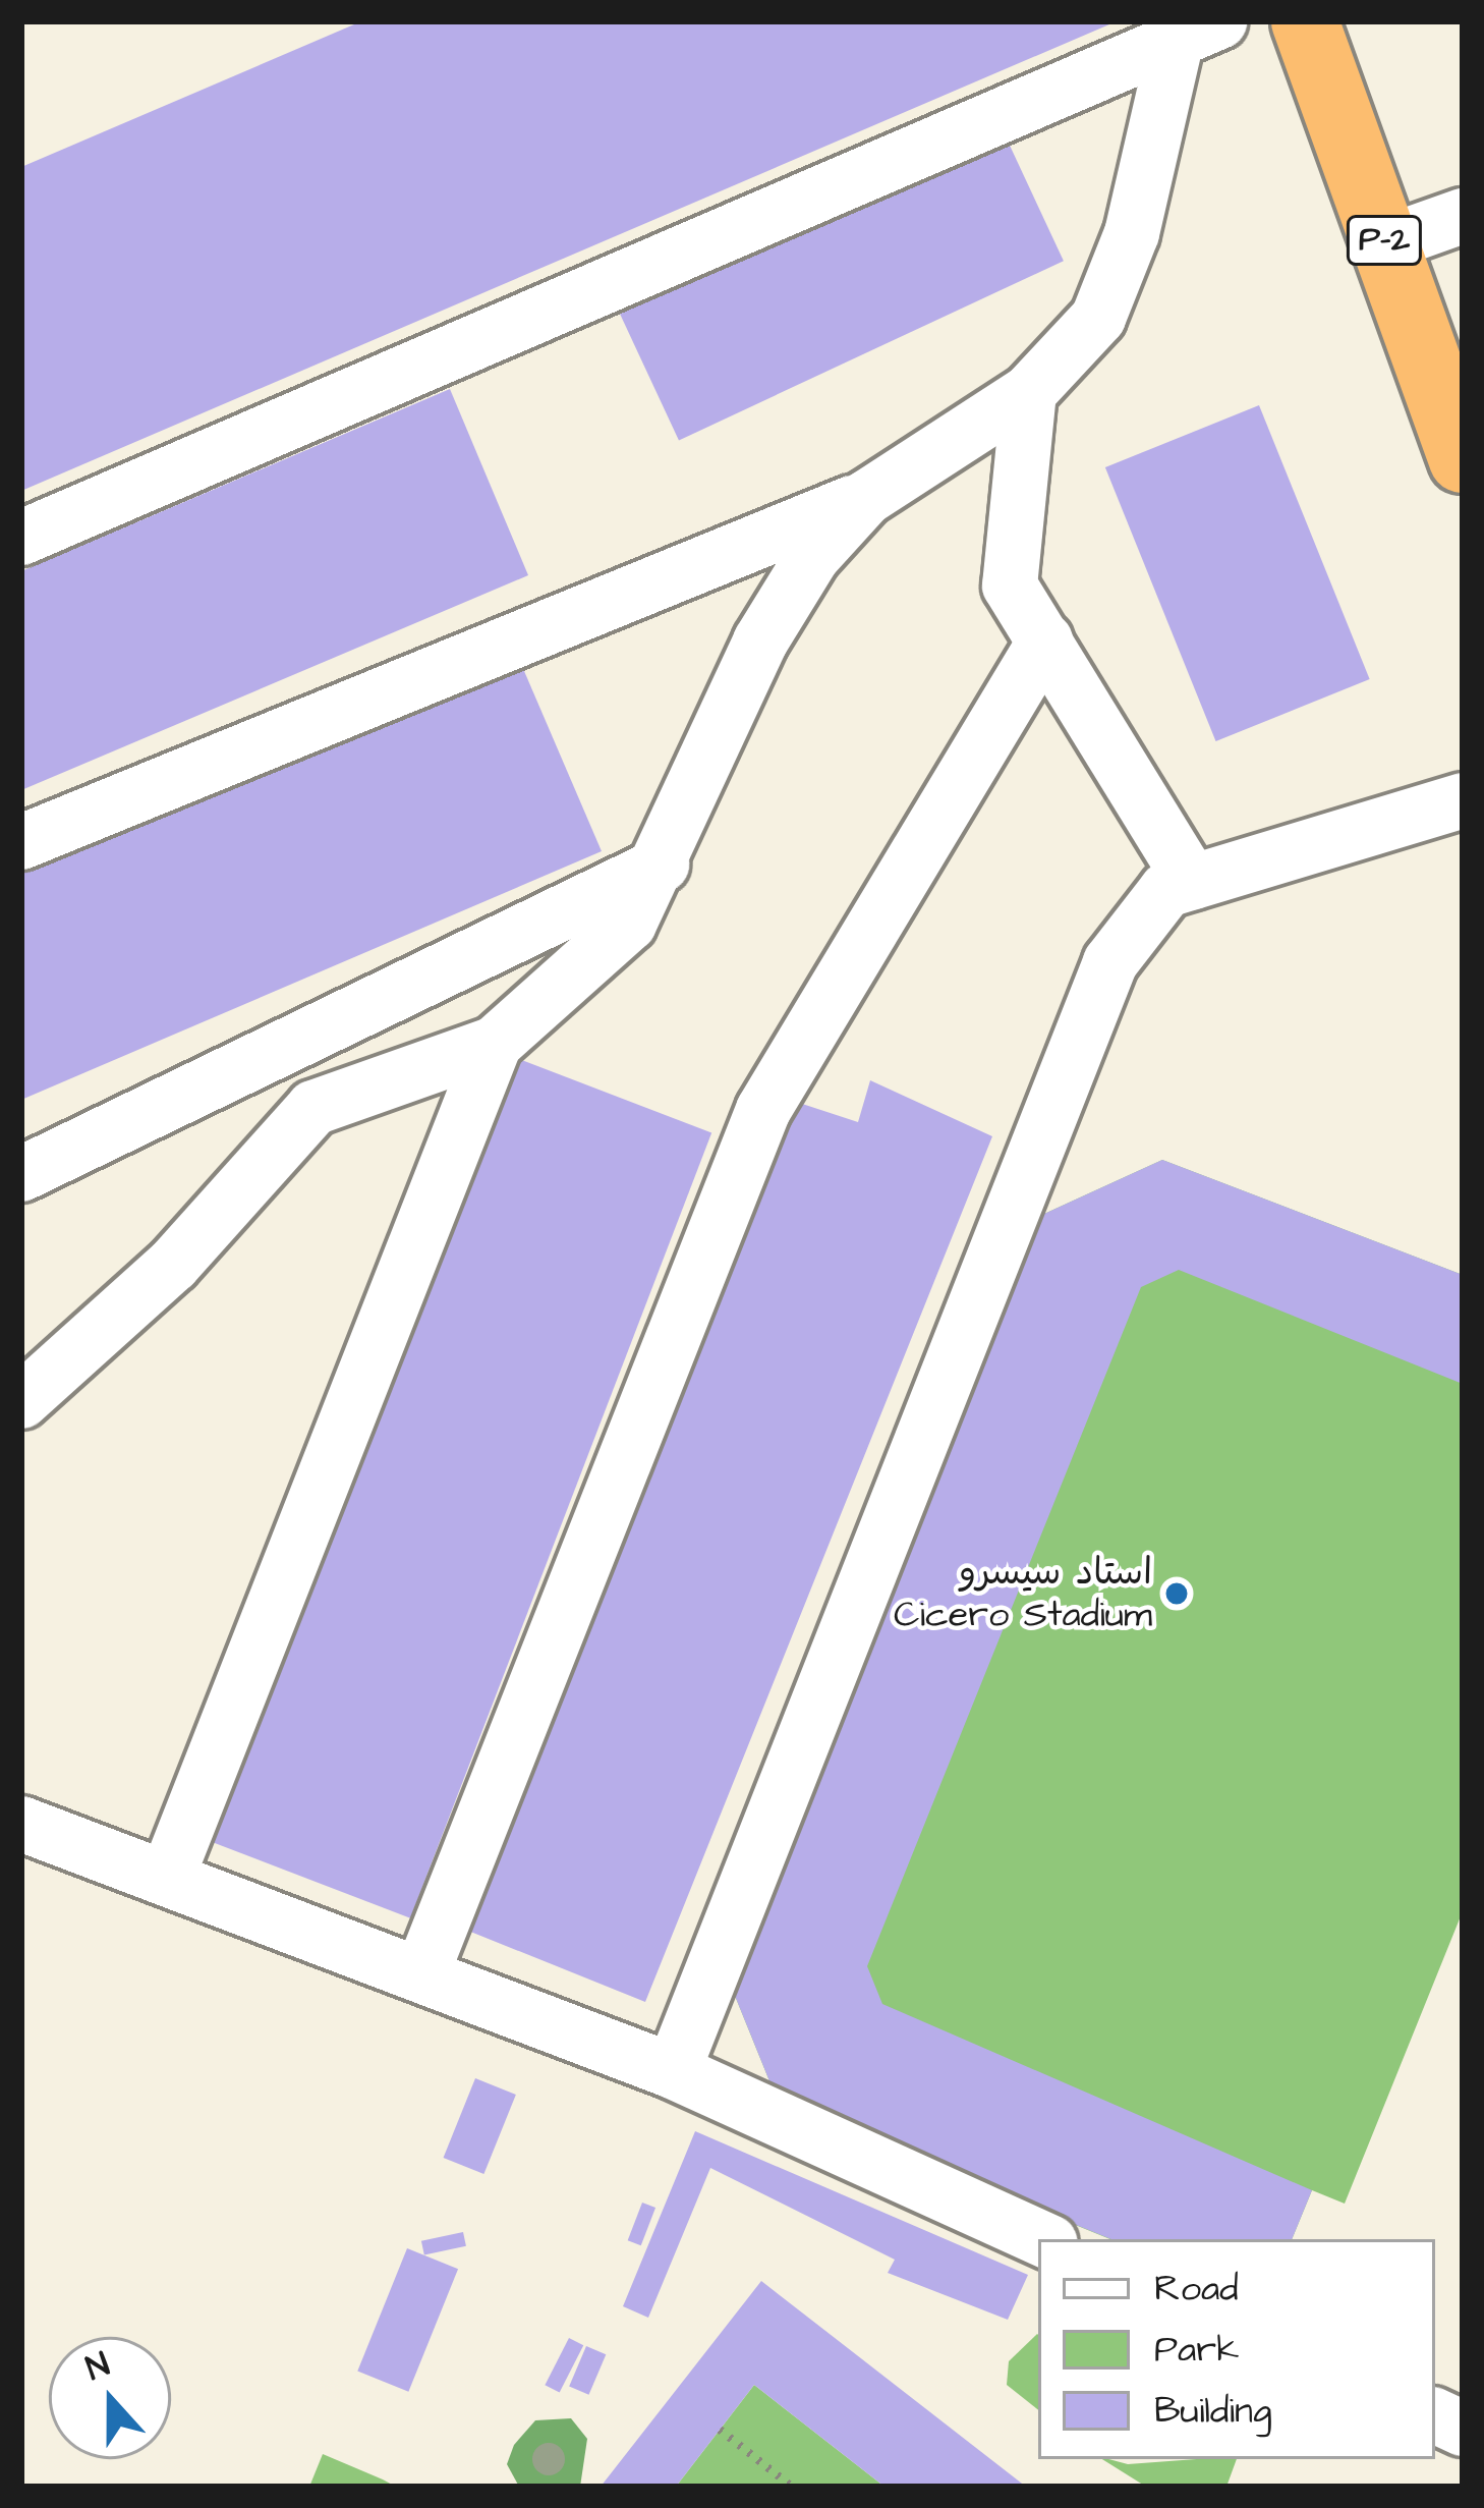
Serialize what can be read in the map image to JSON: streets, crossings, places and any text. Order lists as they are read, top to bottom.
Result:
{
  "streets": {
    "highway": ["P-2"]
  },
  "places": ["استاد سيسرو Cicero Stadium"],
  "legend": ["Road", "Park", "Building"],
  "north": "top"
}
